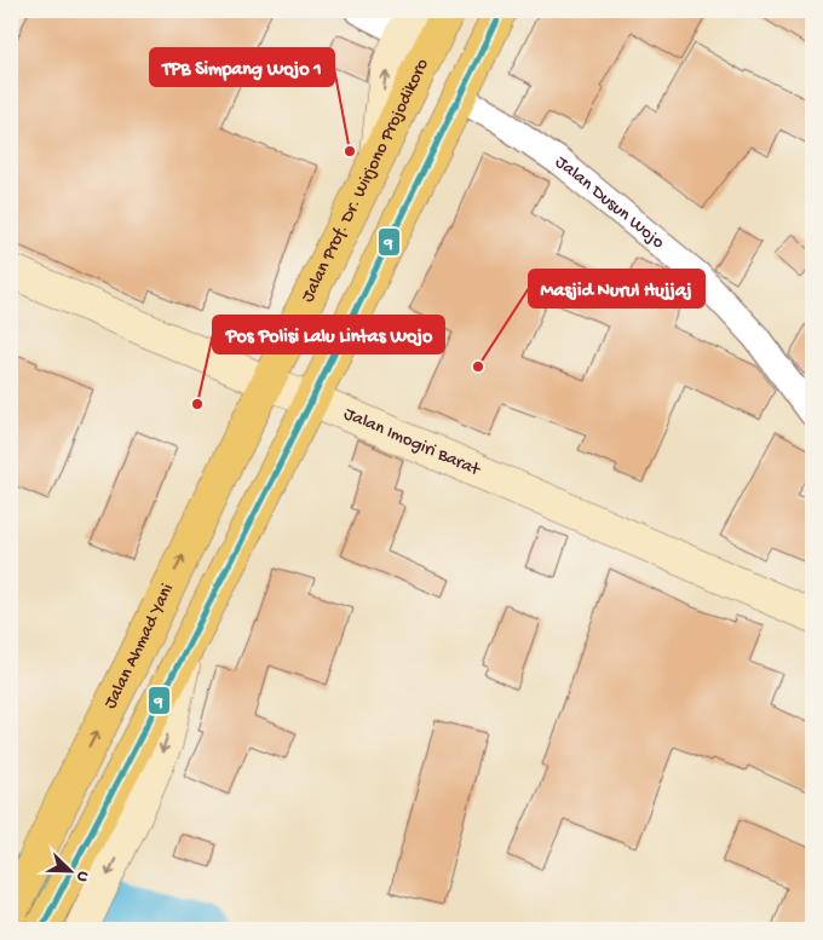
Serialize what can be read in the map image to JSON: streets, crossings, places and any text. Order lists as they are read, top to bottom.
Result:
{
  "streets": {
    "highway": ["Jalan Prof. Dr. Wirjono Projodikoro", "Jalan Ahmad Yani"],
    "main road": ["Jalan Imogiri Barat"],
    "street": ["Jalan Dusun Wojo"]
  },
  "crossings": [
    ["Jalan Prof. Dr. Wirjono Projodikoro", "Jalan Imogiri Barat"],
    ["Jalan Prof. Dr. Wirjono Projodikoro", "Jalan Ahmad Yani"],
    ["Jalan Imogiri Barat", "Jalan Ahmad Yani"]
  ],
  "places": ["TPB Simpang Wojo 1", "Masjid Nurul Hujjaj", "Pos Polisi Lalu Lintas Wojo"],
  "lines": ["transit line 9"],
  "north": "bottom right"
}
